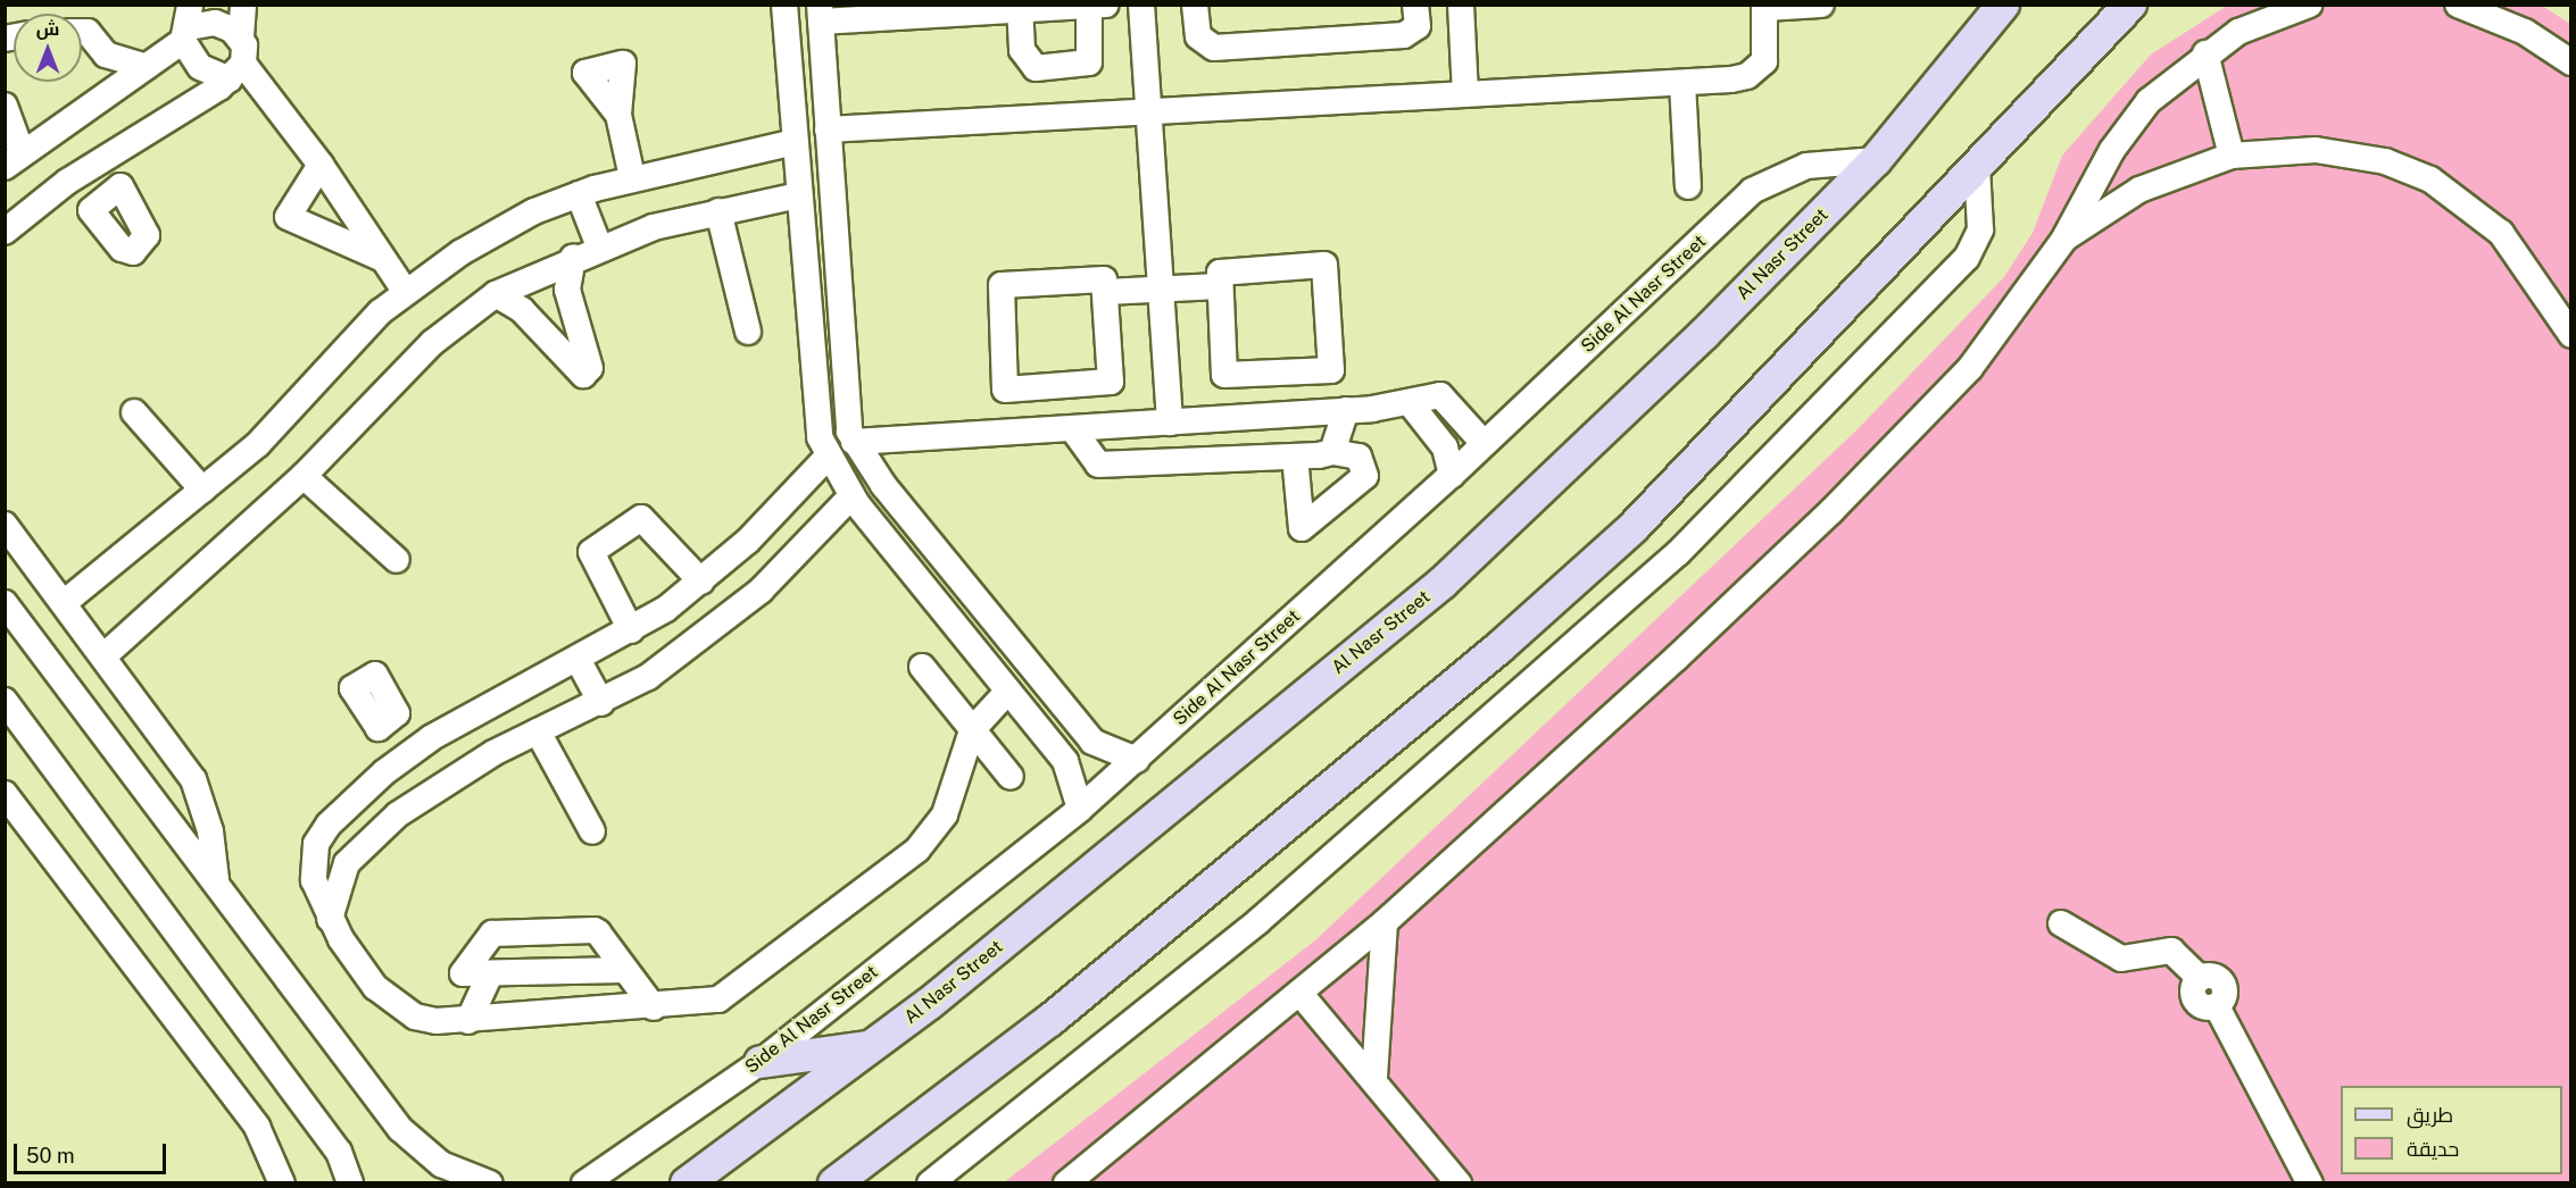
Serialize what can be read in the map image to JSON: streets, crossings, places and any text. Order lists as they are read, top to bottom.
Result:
{
  "streets": {
    "main road": ["Al Nasr Street"],
    "street": ["Side Al Nasr Street"]
  },
  "crossings": [
    ["Al Nasr Street", "Side Al Nasr Street"]
  ],
  "legend": ["طريق", "حديقة"],
  "scale_bar": "50 m",
  "north": "top"
}
